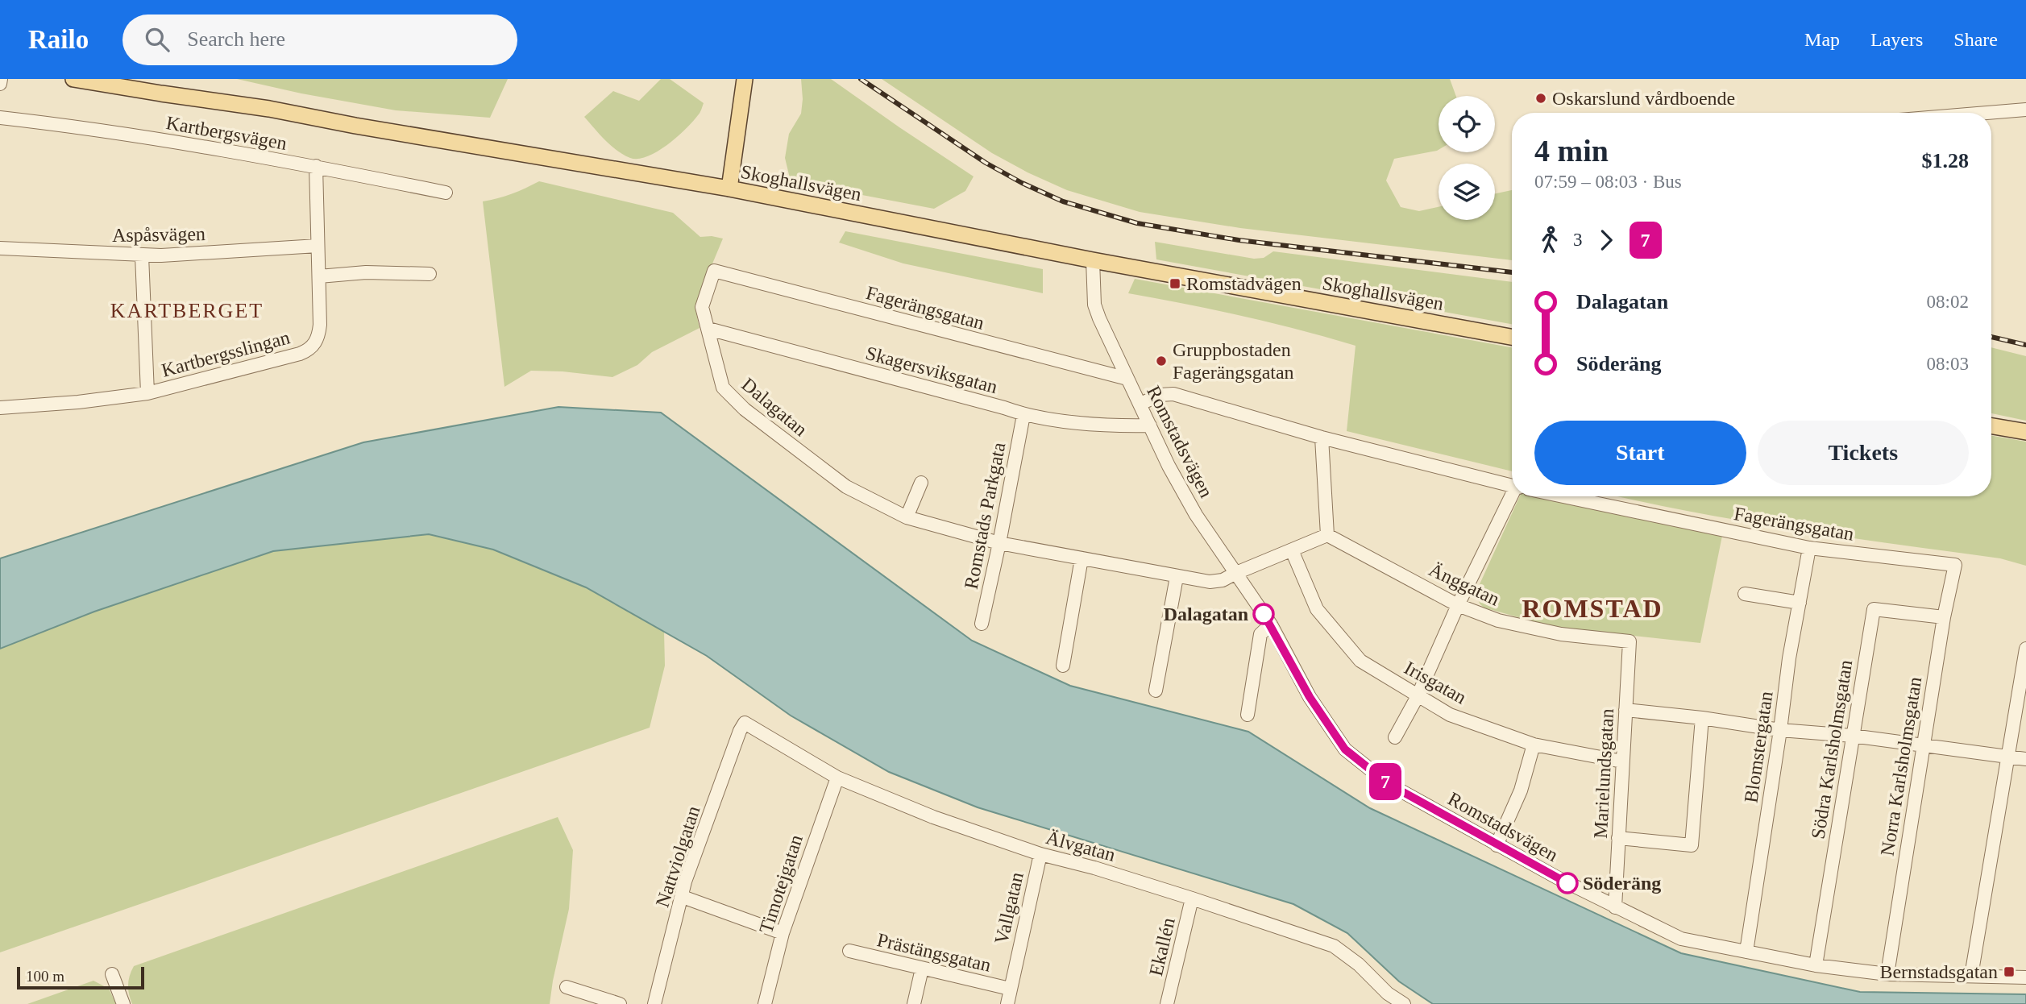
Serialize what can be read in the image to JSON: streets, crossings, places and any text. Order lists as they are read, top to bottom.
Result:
{
  "streets": {
    "main road": ["Skoghallsvägen"],
    "street": [
      "Kartbergsvägen",
      "Aspåsvägen",
      "Fagerängsgatan",
      "Kartbergsslingan",
      "Skagersviksgatan",
      "Dalagatan",
      "Romstadsvägen",
      "Romstads Parkgata",
      "Änggatan",
      "Irisgatan",
      "Blomstergatan",
      "Södra Karlsholmsgatan",
      "Norra Karlsholmsgatan",
      "Marielundsgatan",
      "Älvgatan",
      "Nattviolgatan",
      "Timotejgatan",
      "Vallgatan",
      "Ekallén",
      "Prästängsgatan"
    ]
  },
  "crossings": [
    ["Kartbergsvägen", "Kartbergsslingan"],
    ["Skoghallsvägen", "Romstadsvägen"],
    ["Aspåsvägen", "Kartbergsslingan"],
    ["Fagerängsgatan", "Dalagatan"],
    ["Fagerängsgatan", "Romstadsvägen"],
    ["Fagerängsgatan", "Blomstergatan"],
    ["Fagerängsgatan", "Norra Karlsholmsgatan"],
    ["Skagersviksgatan", "Dalagatan"],
    ["Skagersviksgatan", "Romstadsvägen"],
    ["Skagersviksgatan", "Romstads Parkgata"],
    ["Dalagatan", "Romstadsvägen"],
    ["Dalagatan", "Romstads Parkgata"],
    ["Dalagatan", "Änggatan"],
    ["Dalagatan", "Irisgatan"],
    ["Romstadsvägen", "Blomstergatan"],
    ["Romstadsvägen", "Södra Karlsholmsgatan"],
    ["Romstadsvägen", "Norra Karlsholmsgatan"],
    ["Romstadsvägen", "Marielundsgatan"],
    ["Änggatan", "Marielundsgatan"],
    ["Irisgatan", "Marielundsgatan"],
    ["Södra Karlsholmsgatan", "Norra Karlsholmsgatan"],
    ["Älvgatan", "Nattviolgatan"],
    ["Älvgatan", "Timotejgatan"],
    ["Älvgatan", "Vallgatan"],
    ["Älvgatan", "Ekallén"],
    ["Vallgatan", "Prästängsgatan"]
  ],
  "districts": ["KARTBERGET", "ROMSTAD"],
  "places": {
    "other": [
      "Oskarslund vårdboende",
      "Gruppbostaden Fagerängsgatan",
      "Dalagatan",
      "Söderäng"
    ],
    "transit": ["Romstadvägen", "Bernstadsgatan"]
  },
  "lines": ["bus line 7"],
  "scale_bar": "100 m",
  "page": {
    "header": "Railo",
    "search": "Search here",
    "nav": ["Map", "Layers", "Share"],
    "on_map": "7",
    "heading": ["4 min", "07:59 – 08:03 · Bus", "$1.28"],
    "legs": ["3", "7"],
    "list": [
      {
        "name": "Dalagatan",
        "value": "08:02"
      },
      {
        "name": "Söderäng",
        "value": "08:03"
      }
    ],
    "buttons": ["Start", "Tickets"],
    "scale": "100 m"
  }
}
